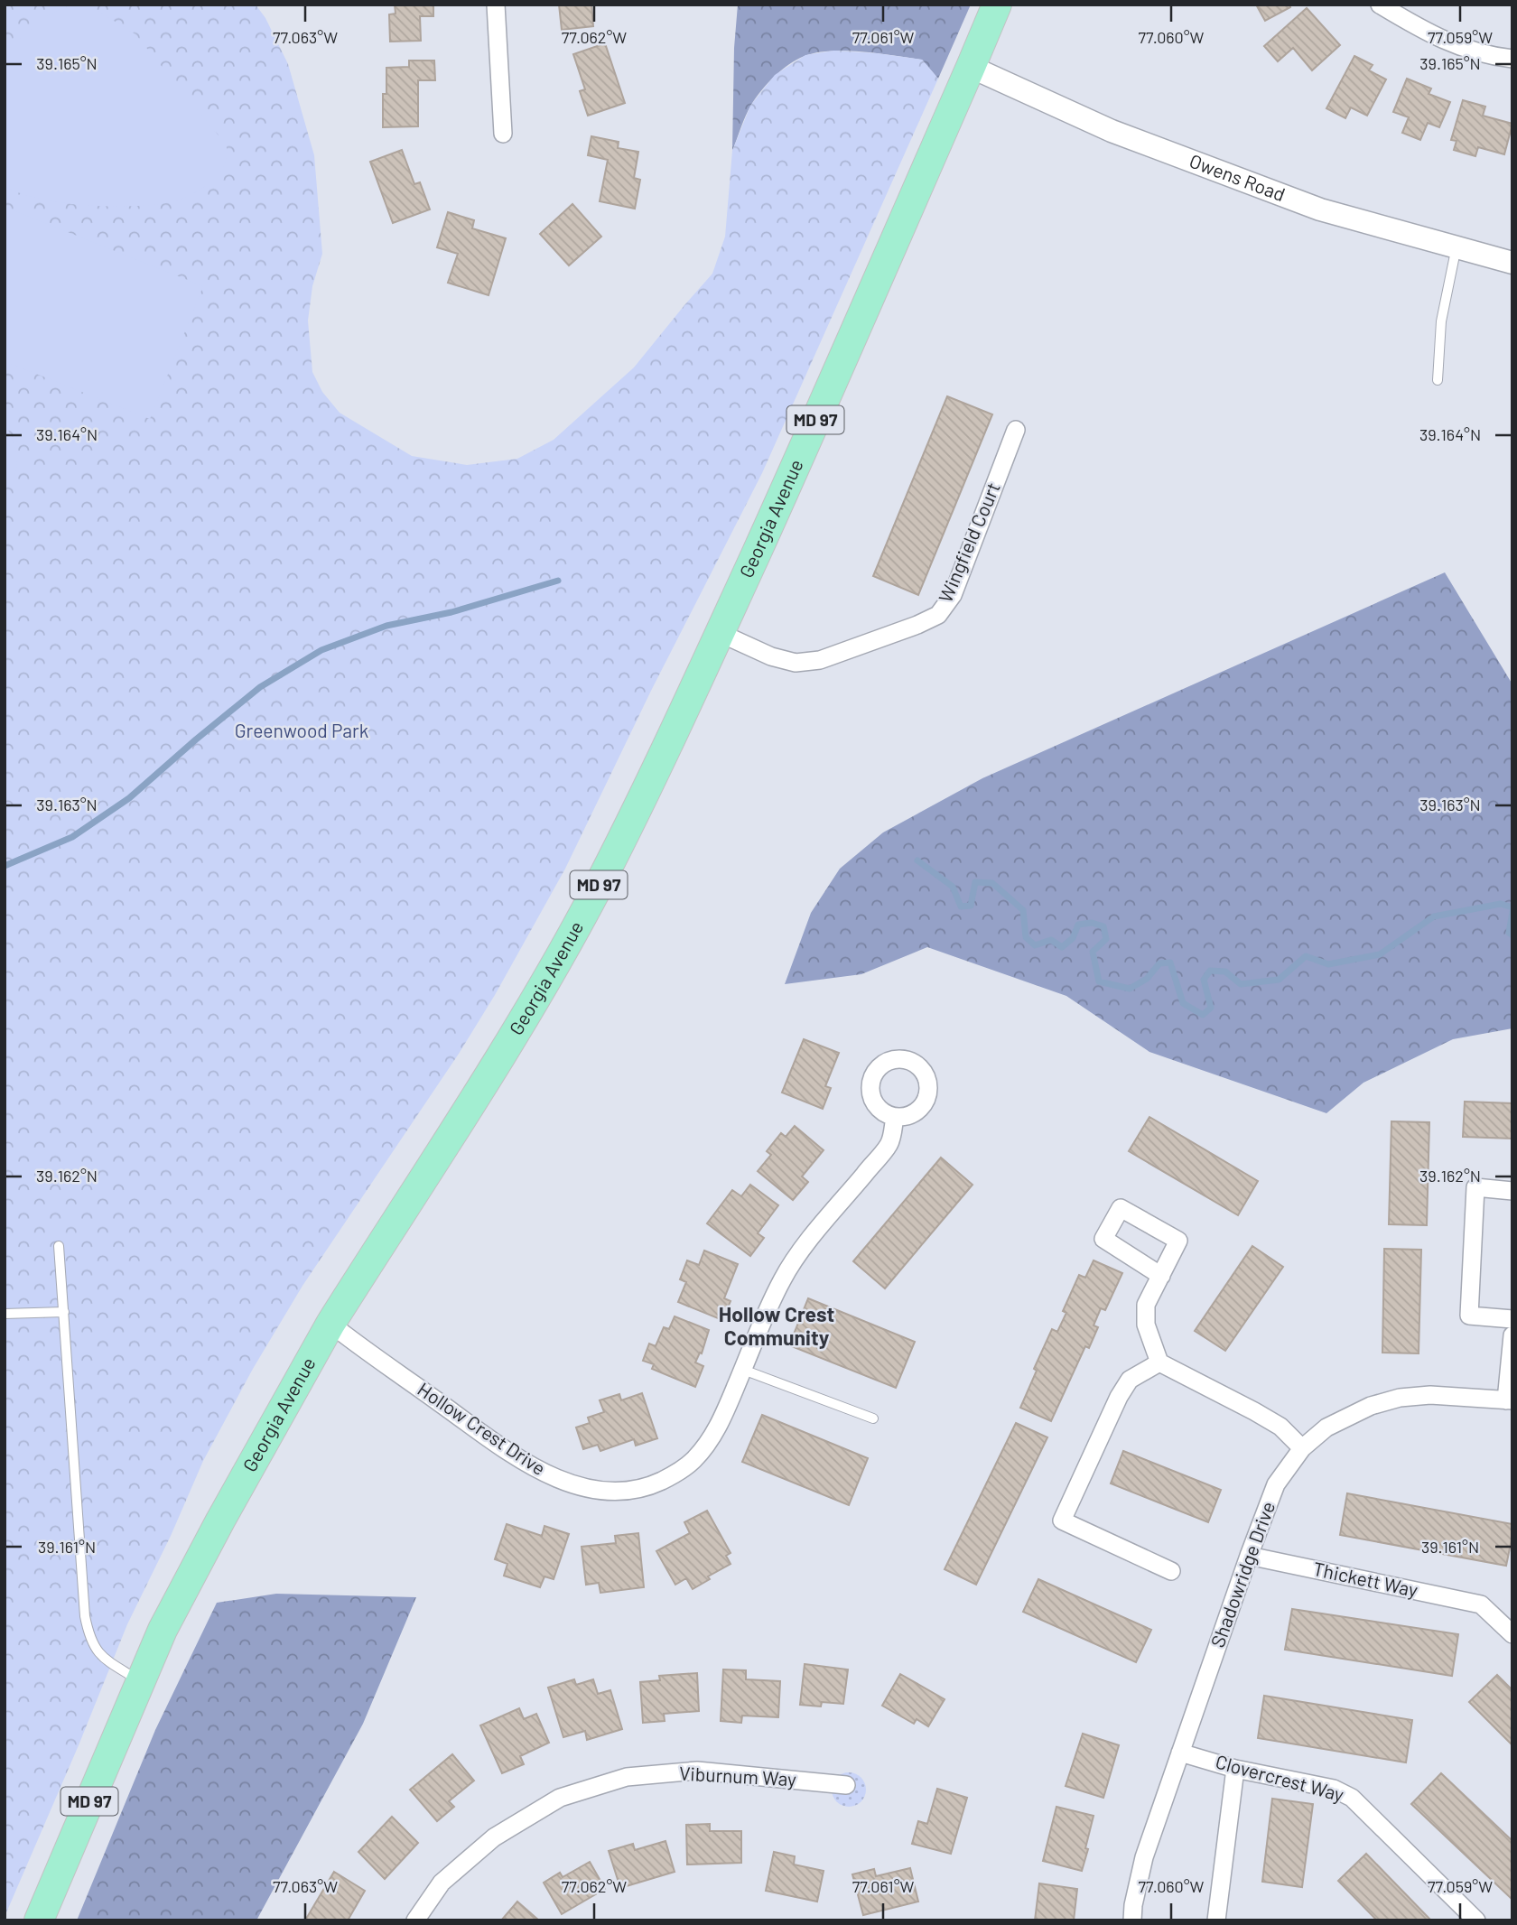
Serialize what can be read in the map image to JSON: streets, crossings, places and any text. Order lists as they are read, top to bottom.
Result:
{
  "streets": {
    "main road": ["MD 97", "Georgia Avenue"],
    "street": [
      "Owens Road",
      "Wingfield Court",
      "Hollow Crest Drive",
      "Shadowridge Drive",
      "Thickett Way",
      "Viburnum Way",
      "Clovercrest Way"
    ]
  },
  "crossings": [
    ["Owens Road", "Georgia Avenue"],
    ["Georgia Avenue", "Wingfield Court"],
    ["Georgia Avenue", "Hollow Crest Drive"],
    ["Shadowridge Drive", "Thickett Way"],
    ["Shadowridge Drive", "Clovercrest Way"]
  ],
  "districts": ["Hollow Crest Community"],
  "parks": ["Greenwood Park"],
  "coordinates": [
    "77.063°W",
    "77.062°W",
    "77.061°W",
    "77.060°W",
    "77.059°W",
    "39.165°N",
    "39.164°N",
    "39.163°N",
    "39.162°N",
    "39.161°N"
  ]
}
